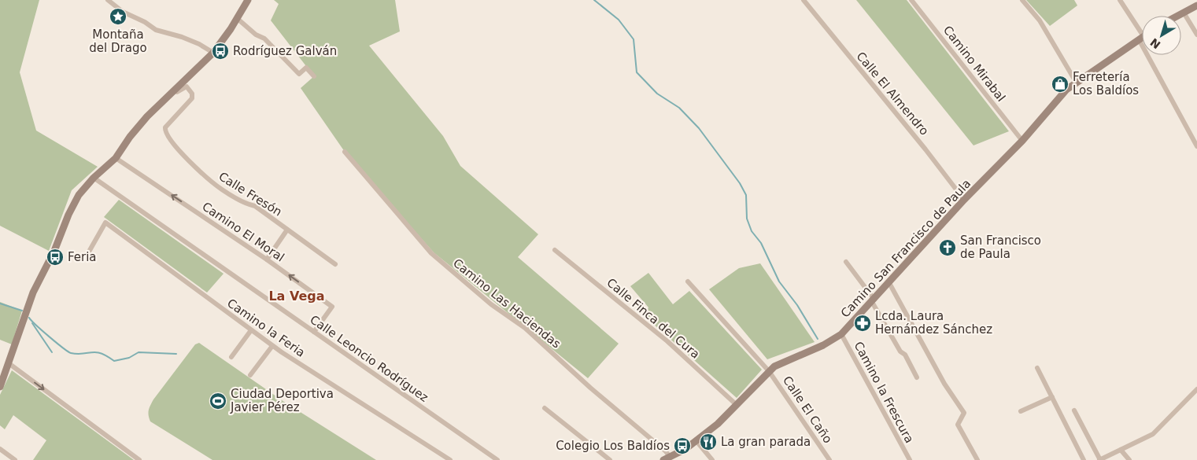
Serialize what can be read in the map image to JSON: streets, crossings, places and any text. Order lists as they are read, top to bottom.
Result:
{
  "streets": {
    "main road": ["Camino San Francisco de Paula"],
    "street": [
      "Camino Mirabal",
      "Calle El Almendro",
      "Calle Fresón",
      "Camino El Moral",
      "Camino Las Haciendas",
      "Calle Finca del Cura",
      "Camino la Feria",
      "Calle Leoncio Rodríguez",
      "Camino la Frescura",
      "Calle El Caño"
    ]
  },
  "crossings": [
    ["Camino Mirabal", "Camino San Francisco de Paula"],
    ["Calle El Almendro", "Camino San Francisco de Paula"],
    ["Camino El Moral", "Calle Leoncio Rodríguez"],
    ["Camino San Francisco de Paula", "Camino Las Haciendas"],
    ["Camino San Francisco de Paula", "Calle Finca del Cura"],
    ["Camino San Francisco de Paula", "Camino la Frescura"],
    ["Camino San Francisco de Paula", "Calle El Caño"]
  ],
  "one_way": ["Camino El Moral"],
  "districts": ["La Vega"],
  "places": {
    "place": ["Montaña del Drago"],
    "bus stop": ["Rodríguez Galván", "Feria", "Colegio Los Baldíos"],
    "shop": ["Ferretería Los Baldíos"],
    "church": ["San Francisco de Paula"],
    "pharmacy": ["Lcda. Laura Hernández Sánchez"],
    "sports": ["Ciudad Deportiva Javier Pérez"],
    "restaurant": ["La gran parada"]
  },
  "north": "bottom left"
}
